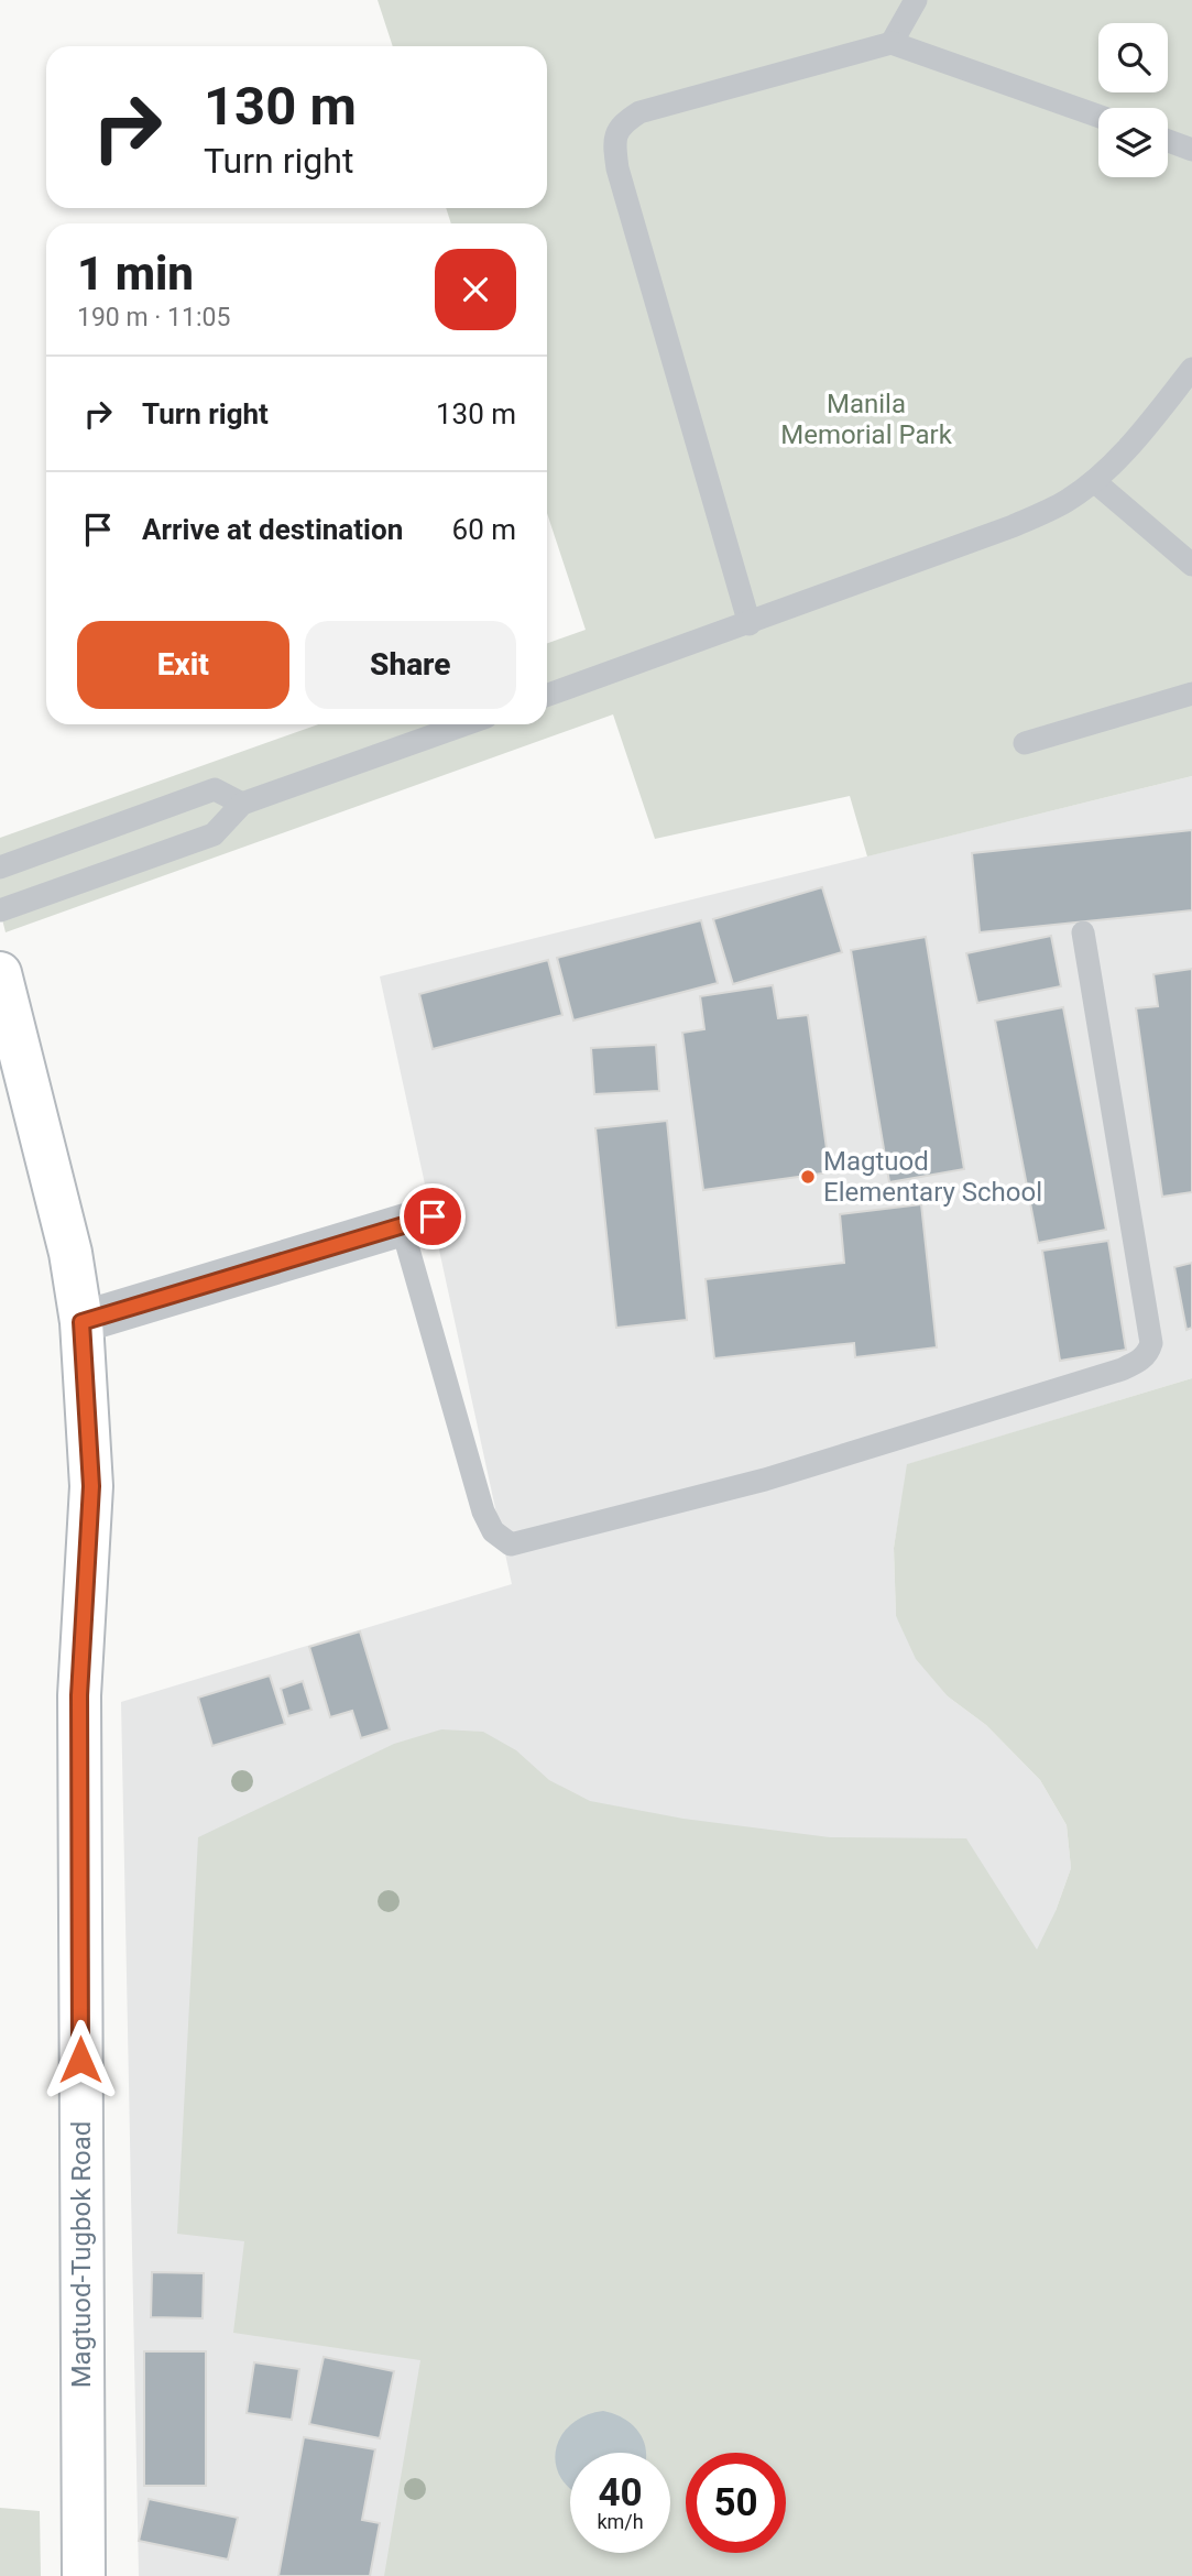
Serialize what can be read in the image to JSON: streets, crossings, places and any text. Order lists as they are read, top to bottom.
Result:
{
  "streets": {
    "main road": ["Magtuod-Tugbok Road"]
  },
  "parks": ["Manila Memorial Park"],
  "places": ["Magtuod Elementary School"],
  "page": {
    "turn": ["130 m", "Turn right"],
    "heading": ["1 min", "190 m · 11:05"],
    "list": [
      {
        "name": "Turn right",
        "value": "130 m"
      },
      {
        "name": "Arrive at destination",
        "value": "60 m"
      }
    ],
    "buttons": ["Exit", "Share"],
    "speed": "40 km/h",
    "limit": "50"
  }
}
